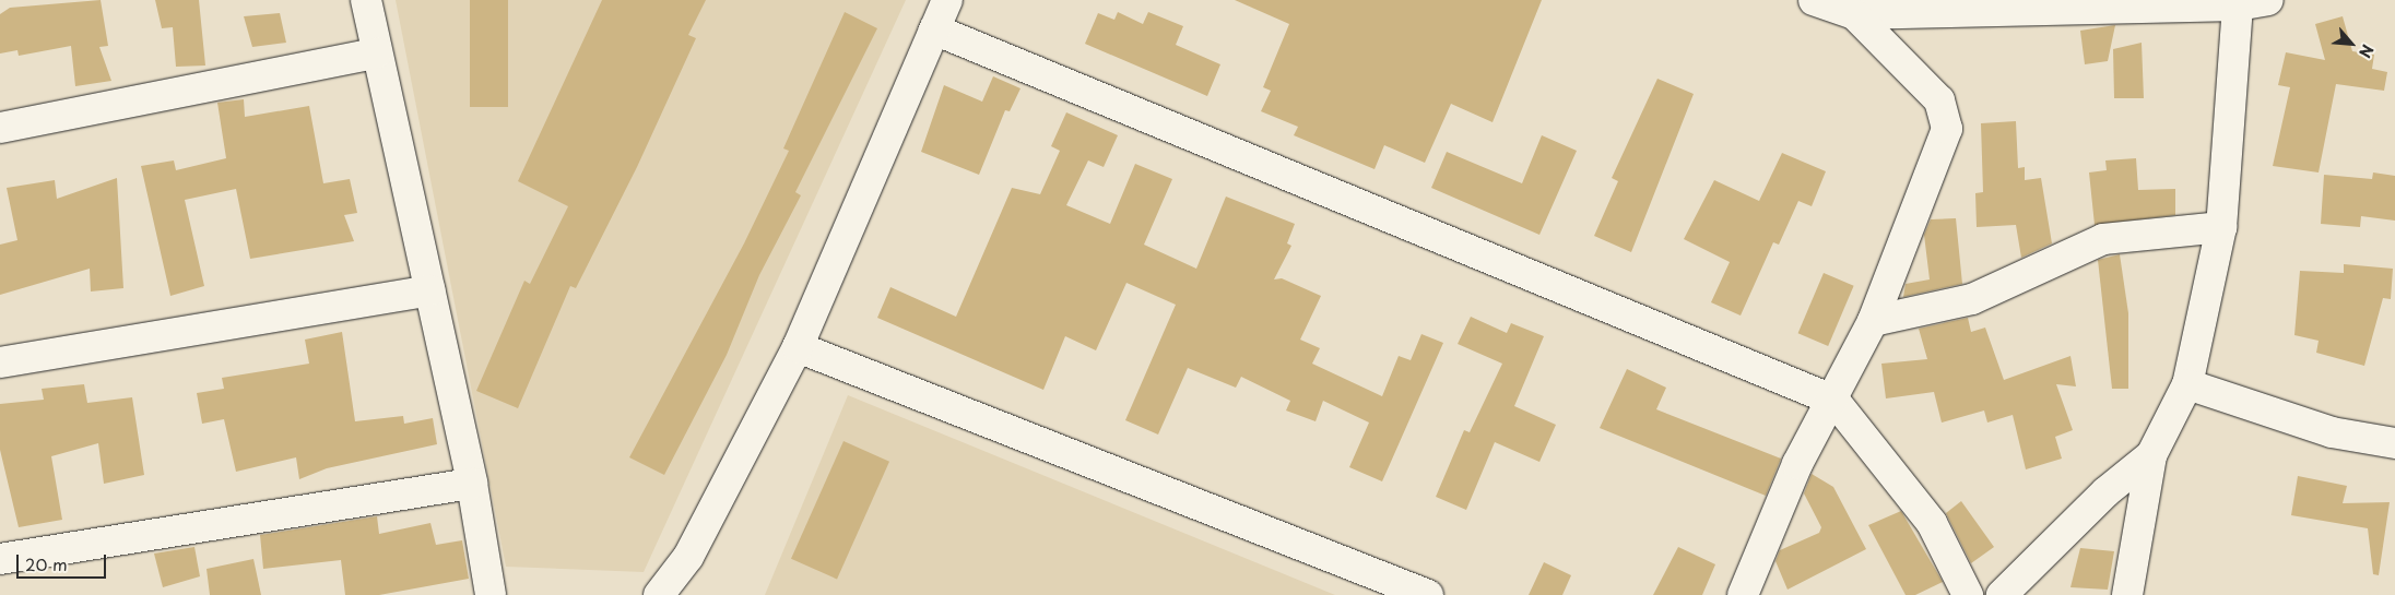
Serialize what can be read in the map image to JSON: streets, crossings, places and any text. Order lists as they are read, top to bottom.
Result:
{
  "scale_bar": "20 m",
  "north": "bottom right"
}
